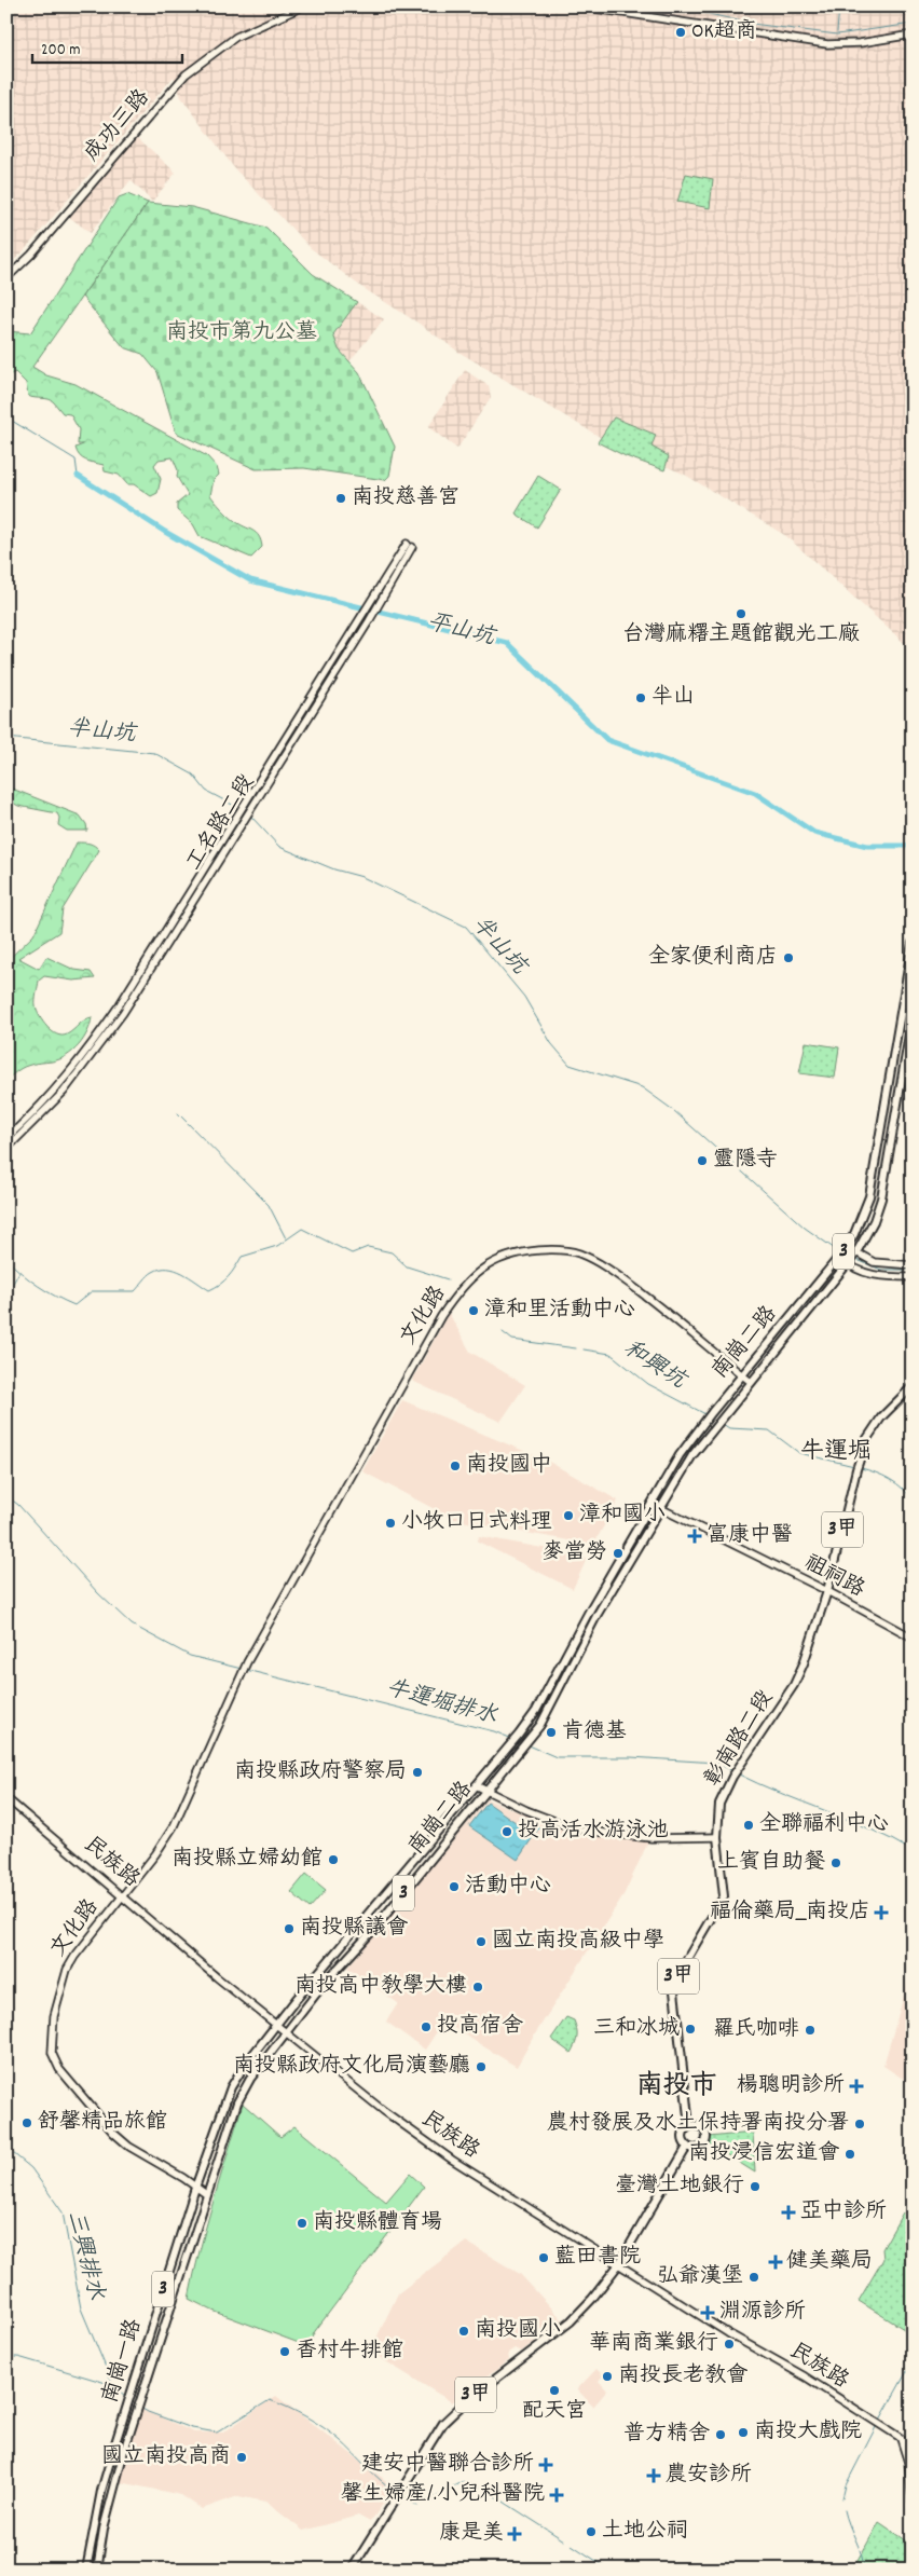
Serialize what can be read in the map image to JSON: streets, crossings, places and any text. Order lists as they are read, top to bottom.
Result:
{
  "streets": {
    "main road": [
      "3",
      "南崗二路",
      "3甲",
      "彰南路二段",
      "南崗一路"
    ],
    "street": [
      "成功三路",
      "工名路二段",
      "文化路",
      "祖祠路",
      "民族路"
    ]
  },
  "crossings": [
    ["文化路", "南崗二路"],
    ["文化路", "民族路"],
    ["文化路", "南崗一路"],
    ["南崗二路", "祖祠路"],
    ["南崗二路", "民族路"],
    ["南崗二路", "南崗一路"],
    ["3甲", "彰南路二段"],
    ["3甲", "民族路"],
    ["祖祠路", "彰南路二段"],
    ["彰南路二段", "民族路"],
    ["民族路", "南崗一路"]
  ],
  "districts": ["牛運堀", "南投市"],
  "water": [
    "平山坑",
    "半山坑",
    "和興坑",
    "牛運堀排水",
    "三興排水"
  ],
  "parks": ["南投市第九公墓"],
  "places": {
    "other": [
      "OK超商",
      "南投慈善宮",
      "台灣麻糬主題館觀光工廠",
      "半山",
      "全家便利商店",
      "靈隱寺",
      "漳和里活動中心",
      "南投國中",
      "漳和國小",
      "小牧口日式料理",
      "麥當勞",
      "肯德基",
      "南投縣政府警察局",
      "全聯福利中心",
      "投高活水游泳池",
      "南投縣立婦幼館",
      "上賓自助餐",
      "活動中心",
      "南投縣議會",
      "國立南投高級中學",
      "南投高中教學大樓",
      "投高宿舍",
      "三和冰城",
      "羅氏咖啡",
      "南投縣政府文化局演藝廳",
      "舒馨精品旅館",
      "農村發展及水土保持署南投分署",
      "南投浸信宏道會",
      "臺灣土地銀行",
      "南投縣體育場",
      "藍田書院",
      "弘爺漢堡",
      "南投國小",
      "華南商業銀行",
      "香村牛排館",
      "南投長老教會",
      "配天宮",
      "南投大戲院",
      "普方精舍",
      "國立南投高商",
      "土地公祠"
    ],
    "health": [
      "富康中醫",
      "福倫藥局_南投店",
      "楊聰明診所",
      "亞中診所",
      "健美藥局",
      "淵源診所",
      "建安中醫聯合診所",
      "農安診所",
      "馨生婦產/.小兒科醫院",
      "康是美"
    ]
  },
  "scale_bar": "200 m"
}
